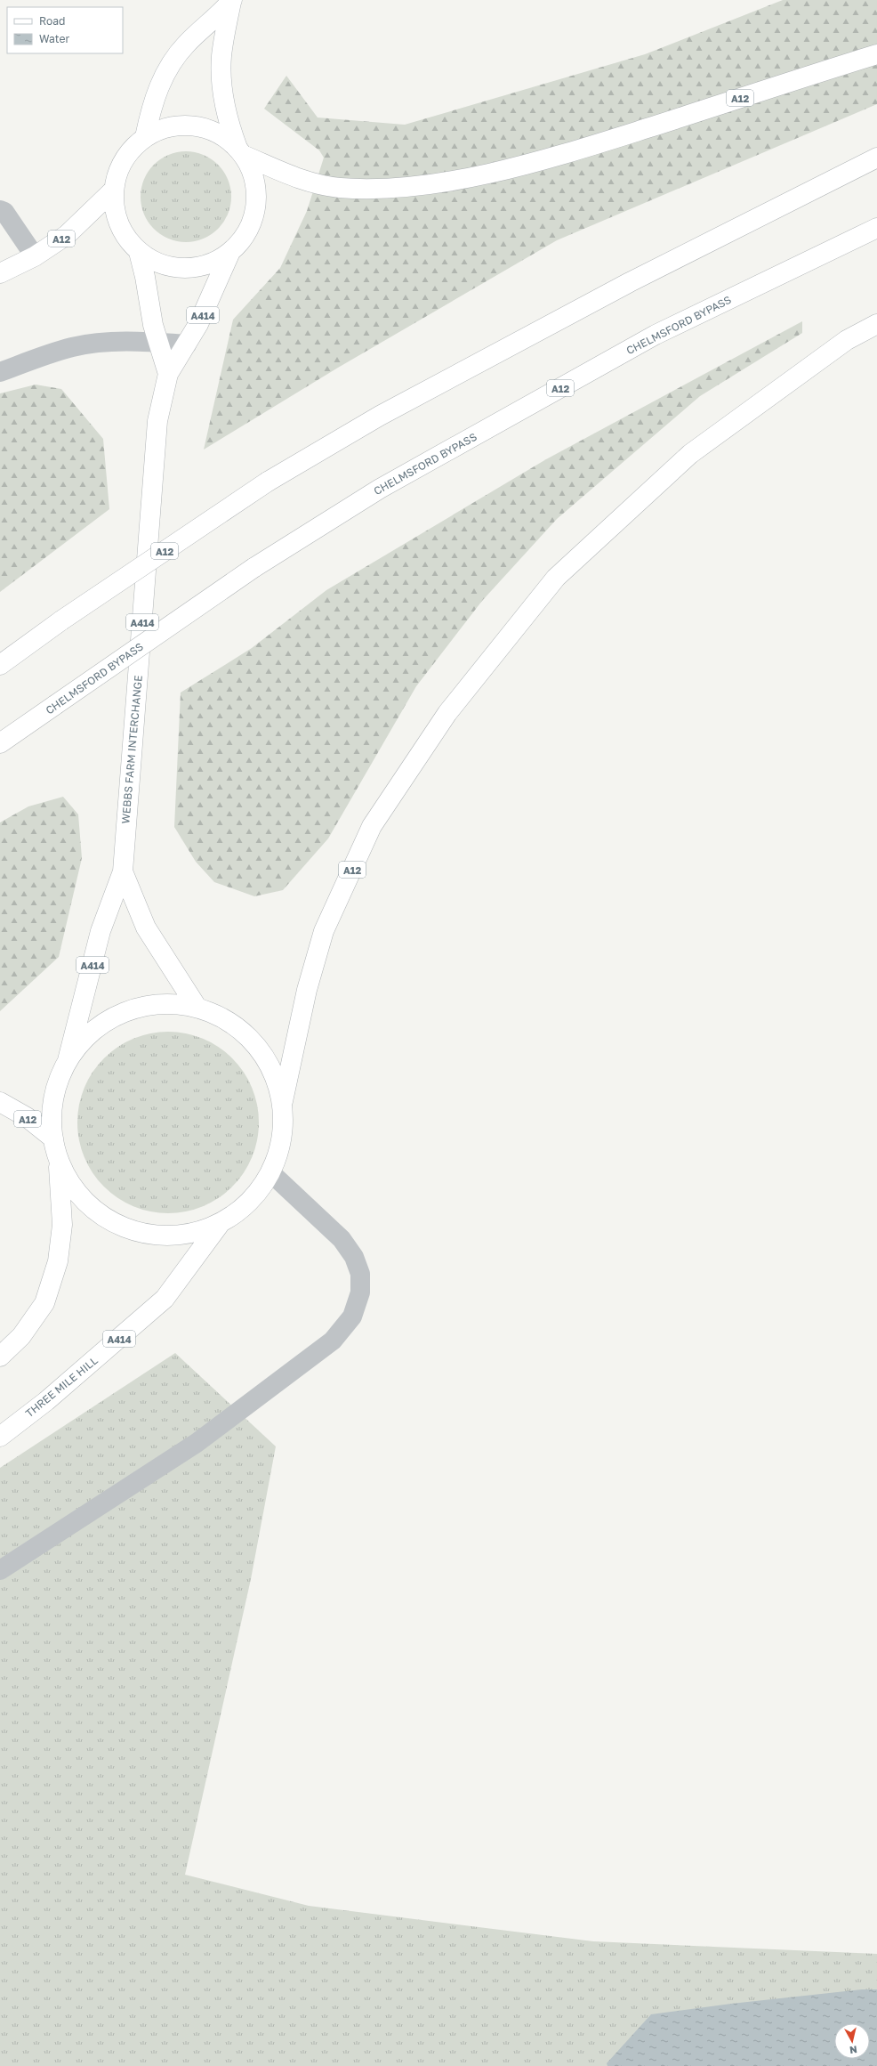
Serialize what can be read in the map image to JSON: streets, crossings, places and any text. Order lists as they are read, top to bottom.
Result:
{
  "streets": {
    "main road": [
      "A12",
      "A414",
      "CHELMSFORD BYPASS",
      "WEBBS FARM INTERCHANGE",
      "THREE MILE HILL"
    ]
  },
  "legend": ["Road", "Water"],
  "north": "bottom"
}
